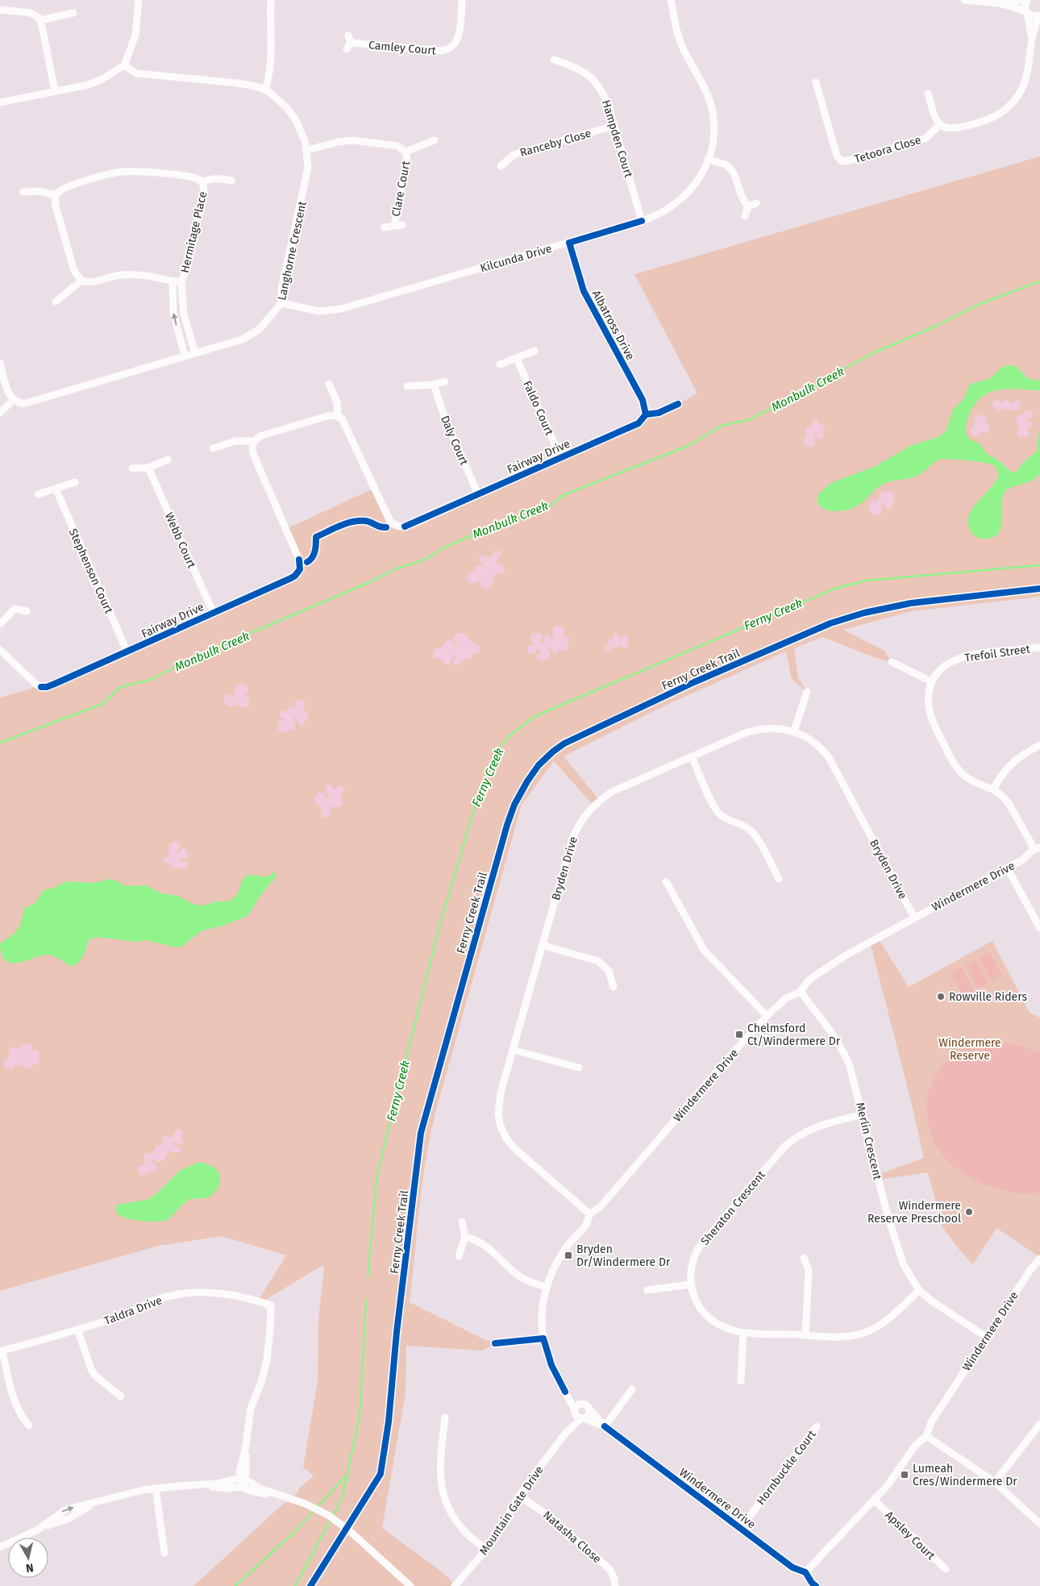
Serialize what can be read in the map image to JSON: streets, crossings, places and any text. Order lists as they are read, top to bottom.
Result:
{
  "streets": {
    "street": [
      "Camley Court",
      "Hampden Court",
      "Ranceby Close",
      "Tetoora Close",
      "Clare Court",
      "Hermitage Place",
      "Langhorne Crescent",
      "Kilcunda Drive",
      "Albatross Drive",
      "Faldo Court",
      "Daly Court",
      "Fairway Drive",
      "Webb Court",
      "Stephenson Court",
      "Trefoil Street",
      "Bryden Drive",
      "Windermere Drive",
      "Merlin Crescent",
      "Sheraton Crescent",
      "Taldra Drive",
      "Hornbuckle Court",
      "Mountain Gate Drive",
      "Apsley Court",
      "Natasha Close"
    ],
    "cycle path": ["Ferny Creek Trail"]
  },
  "crossings": [
    ["Hampden Court", "Ranceby Close"],
    ["Hampden Court", "Kilcunda Drive"],
    ["Clare Court", "Langhorne Crescent"],
    ["Hermitage Place", "Langhorne Crescent"],
    ["Langhorne Crescent", "Kilcunda Drive"],
    ["Kilcunda Drive", "Albatross Drive"],
    ["Albatross Drive", "Fairway Drive"],
    ["Faldo Court", "Fairway Drive"],
    ["Daly Court", "Fairway Drive"],
    ["Fairway Drive", "Webb Court"],
    ["Fairway Drive", "Stephenson Court"],
    ["Bryden Drive", "Windermere Drive"],
    ["Windermere Drive", "Merlin Crescent"],
    ["Windermere Drive", "Hornbuckle Court"],
    ["Windermere Drive", "Mountain Gate Drive"],
    ["Windermere Drive", "Apsley Court"],
    ["Merlin Crescent", "Sheraton Crescent"],
    ["Mountain Gate Drive", "Natasha Close"]
  ],
  "water": ["Monbulk Creek", "Ferny Creek"],
  "parks": ["Windermere Reserve"],
  "places": {
    "other": ["Rowville Riders", "Windermere Reserve Preschool"],
    "transit": ["Chelmsford Ct/Windermere Dr", "Bryden Dr/Windermere Dr", "Lumeah Cres/Windermere Dr"]
  },
  "north": "bottom"
}
